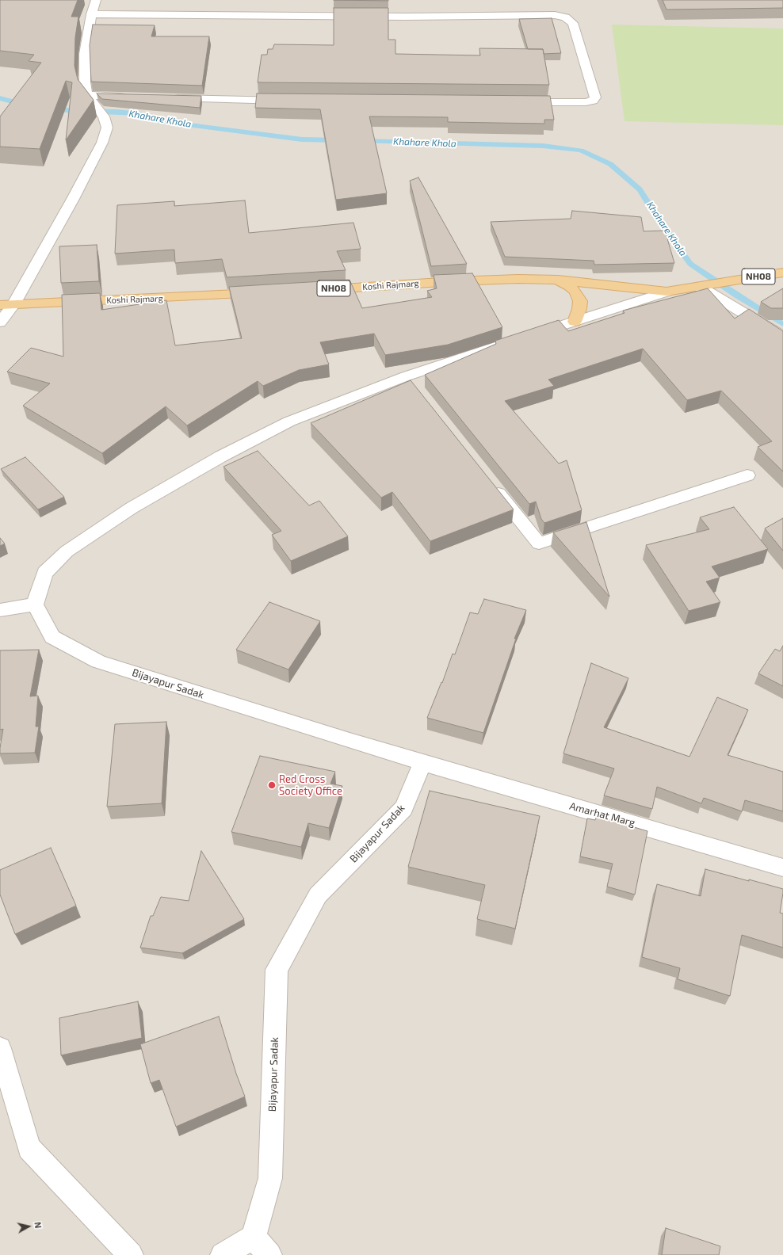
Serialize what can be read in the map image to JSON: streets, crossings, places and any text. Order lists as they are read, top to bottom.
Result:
{
  "streets": {
    "main road": ["NH08", "Koshi Rajmarg"],
    "street": ["Bijayapur Sadak", "Amarhat Marg"]
  },
  "crossings": [
    ["NH08", "Koshi Rajmarg"],
    ["Bijayapur Sadak", "Amarhat Marg"]
  ],
  "water": ["Khahare Khola"],
  "places": ["Red Cross Society Office"],
  "north": "right"
}
